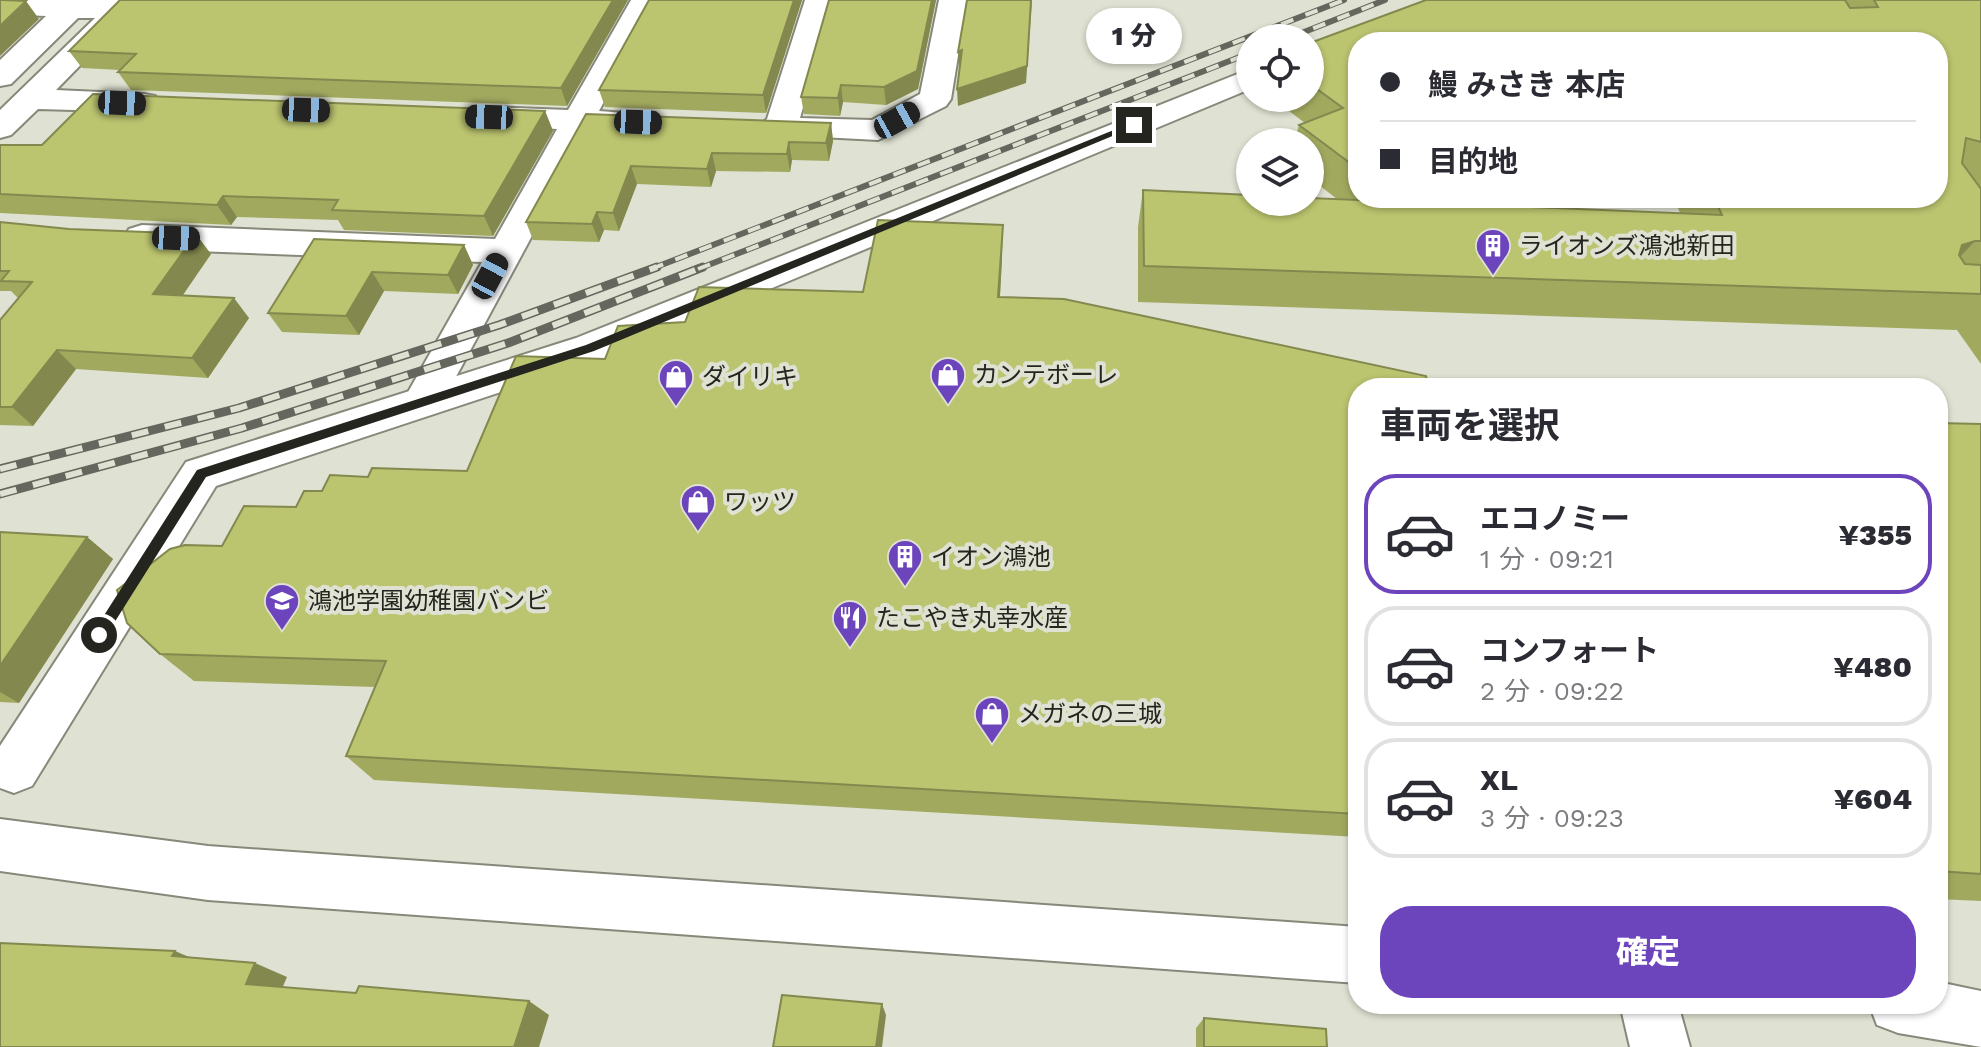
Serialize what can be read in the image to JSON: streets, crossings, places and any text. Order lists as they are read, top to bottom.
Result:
{
  "places": {
    "building": ["ライオンズ鴻池新田", "イオン鴻池"],
    "shop": [
      "カンテボーレ",
      "ダイリキ",
      "ワッツ",
      "メガネの三城"
    ],
    "school or university": ["鴻池学園幼稚園バンビ"],
    "restaurant": ["たこやき丸幸水産"]
  },
  "page": {
    "bubble": "1 分",
    "banner": ["鰻 みさき 本店", "目的地"],
    "heading": "車両を選択",
    "list": [
      {
        "name": "エコノミー",
        "note": "1 分 · 09:21",
        "value": "¥355"
      },
      {
        "name": "コンフォート",
        "note": "2 分 · 09:22",
        "value": "¥480"
      },
      {
        "name": "XL",
        "note": "3 分 · 09:23",
        "value": "¥604"
      }
    ],
    "buttons": "確定"
  }
}
